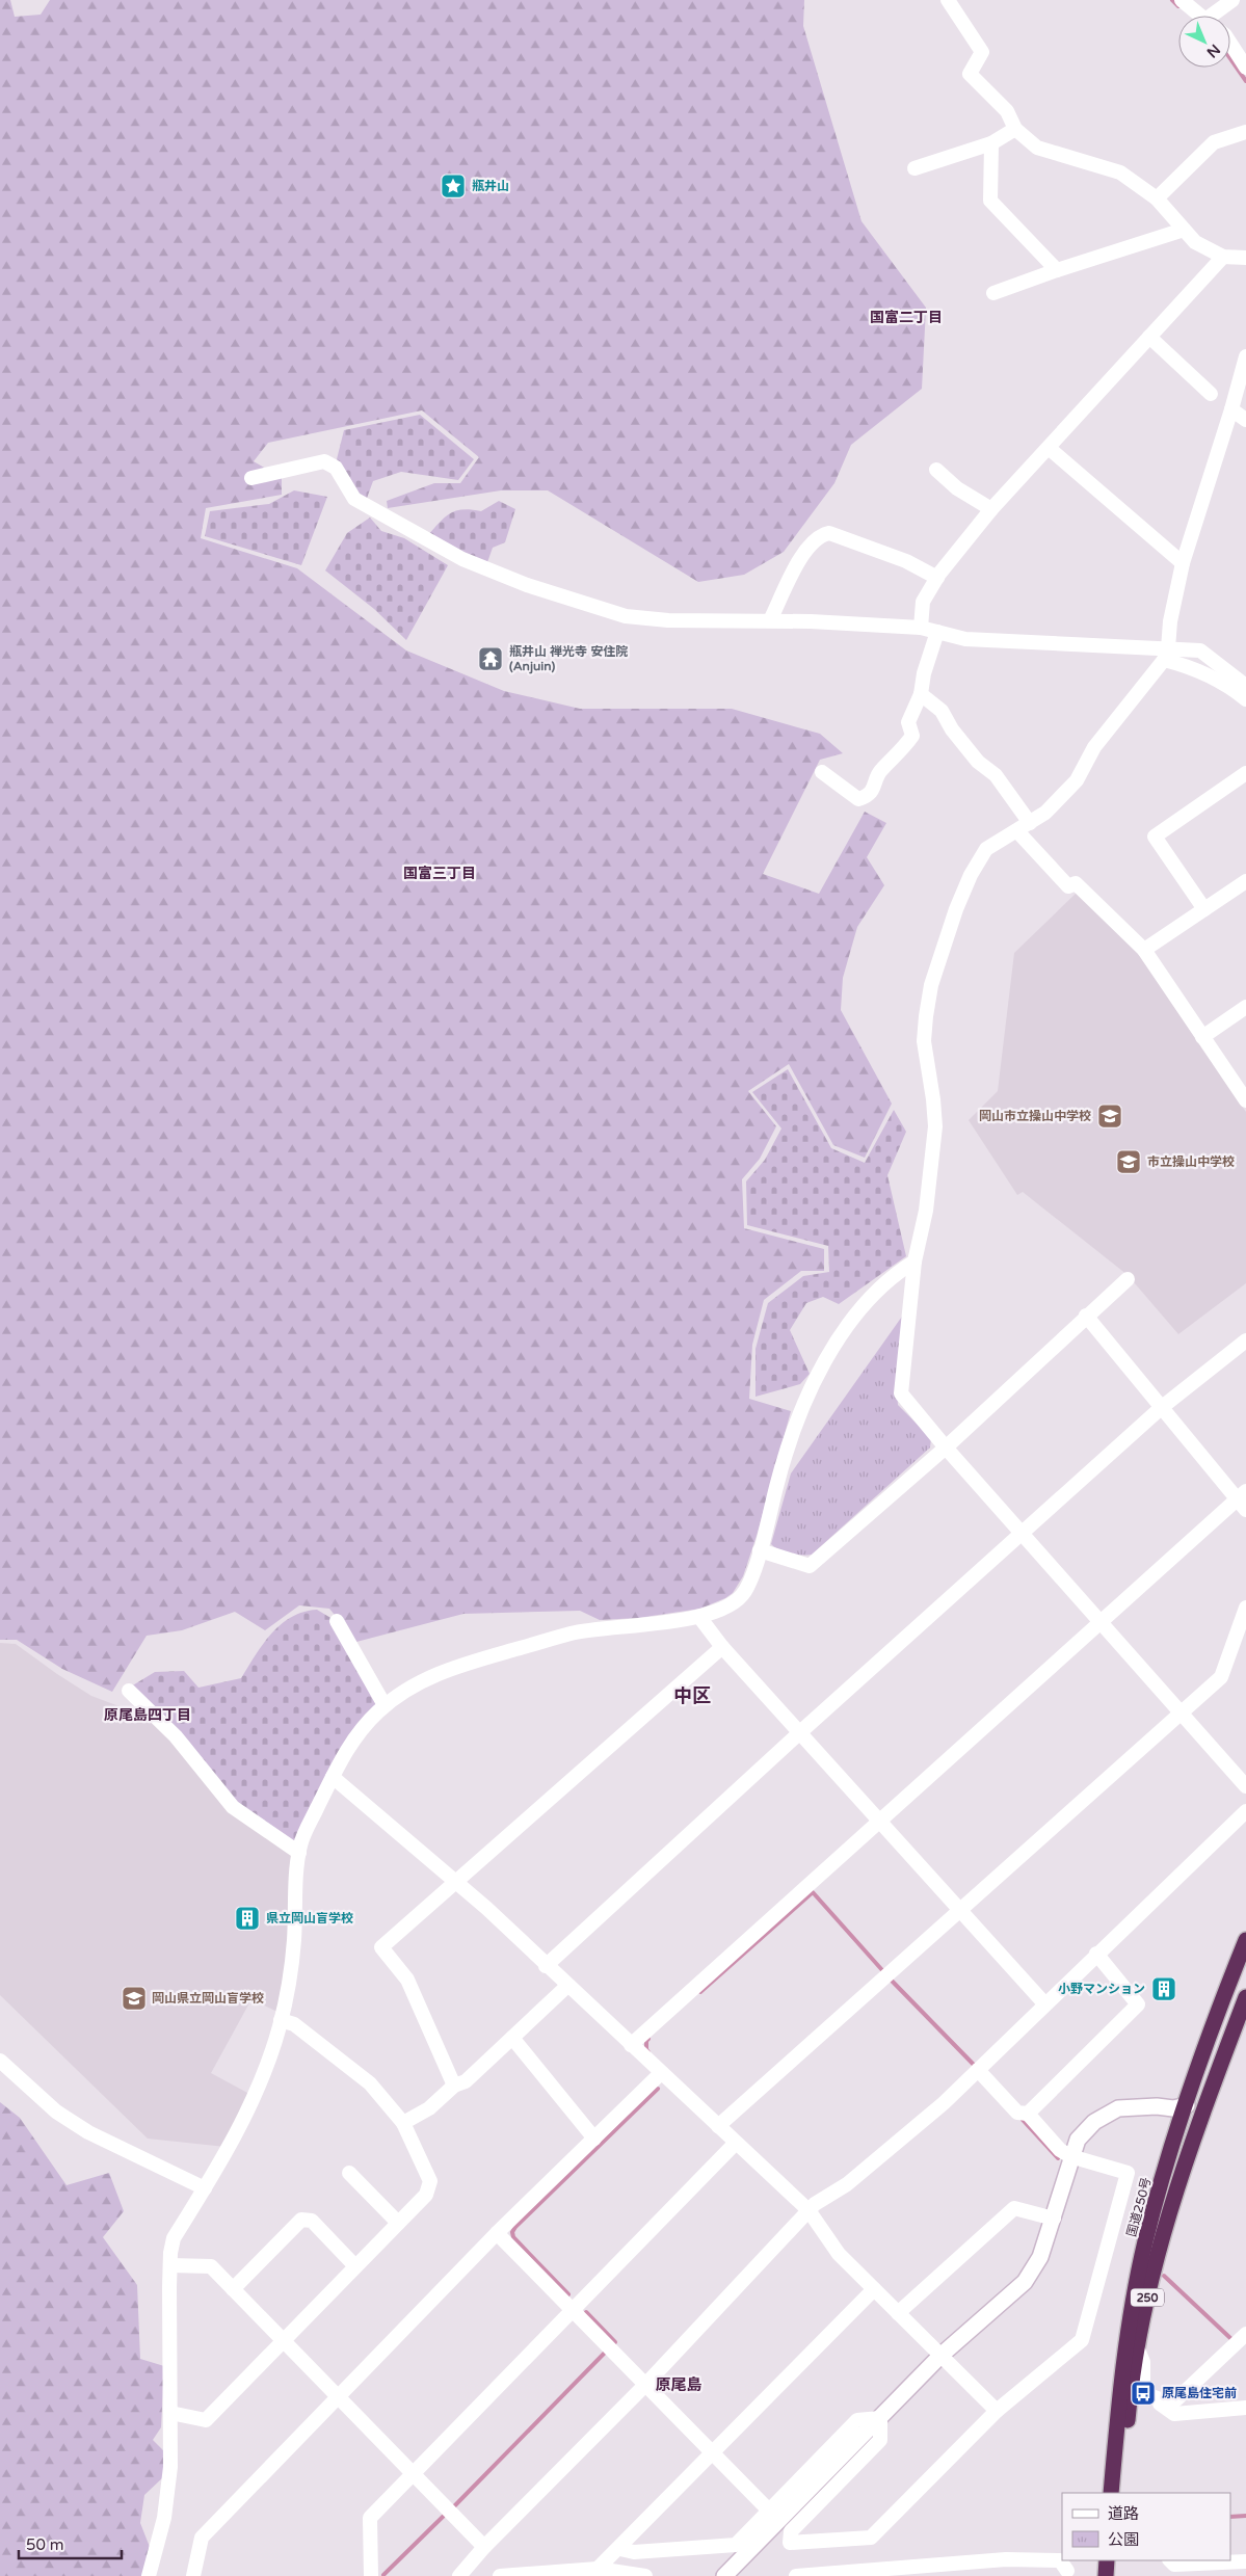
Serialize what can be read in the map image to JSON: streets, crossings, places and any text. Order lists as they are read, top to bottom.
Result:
{
  "streets": {
    "highway": ["国道250号", "250"]
  },
  "districts": [
    "国富二丁目",
    "国富三丁目",
    "中区",
    "原尾島四丁目",
    "原尾島"
  ],
  "places": {
    "place": ["瓶井山"],
    "temple": ["瓶井山 禅光寺 安住院 (Anjuin)"],
    "school or university": ["岡山市立操山中学校", "市立操山中学校", "岡山県立岡山盲学校"],
    "building": ["県立岡山盲学校", "小野マンション"],
    "bus stop": ["原尾島住宅前"]
  },
  "legend": ["道路", "公園"],
  "scale_bar": "50 m",
  "north": "bottom right"
}
